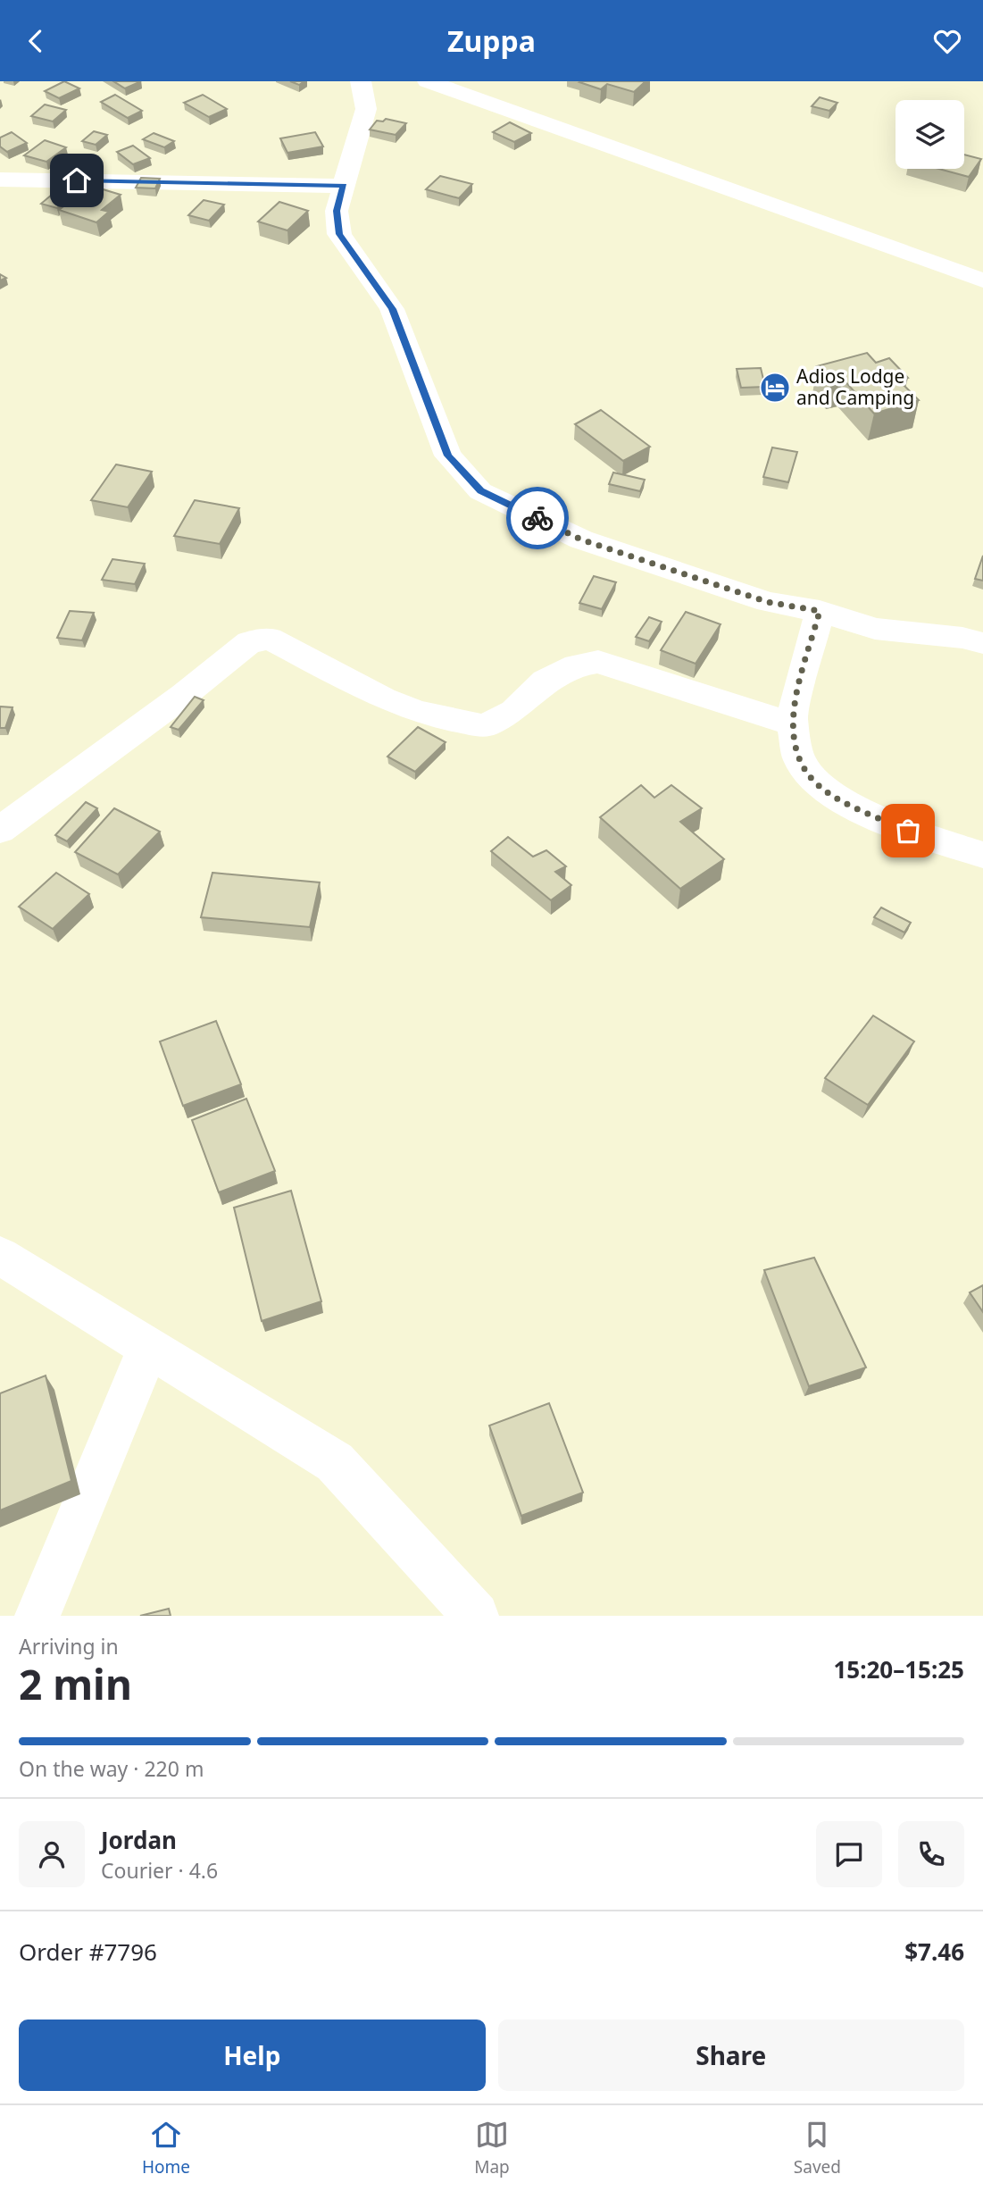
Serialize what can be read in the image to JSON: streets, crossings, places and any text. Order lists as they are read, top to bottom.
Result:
{
  "places": {
    "hotel": ["Adios Lodge and Camping"]
  },
  "page": {
    "header": "Zuppa",
    "heading": ["2 min", "Arriving in", "15:20–15:25"],
    "panel": [
      "Jordan",
      "Courier · 4.6",
      "Order #7796",
      "$7.46"
    ],
    "bar": "On the way · 220 m",
    "buttons": ["Help", "Share"],
    "tabs": ["Home", "Map", "Saved"]
  }
}
